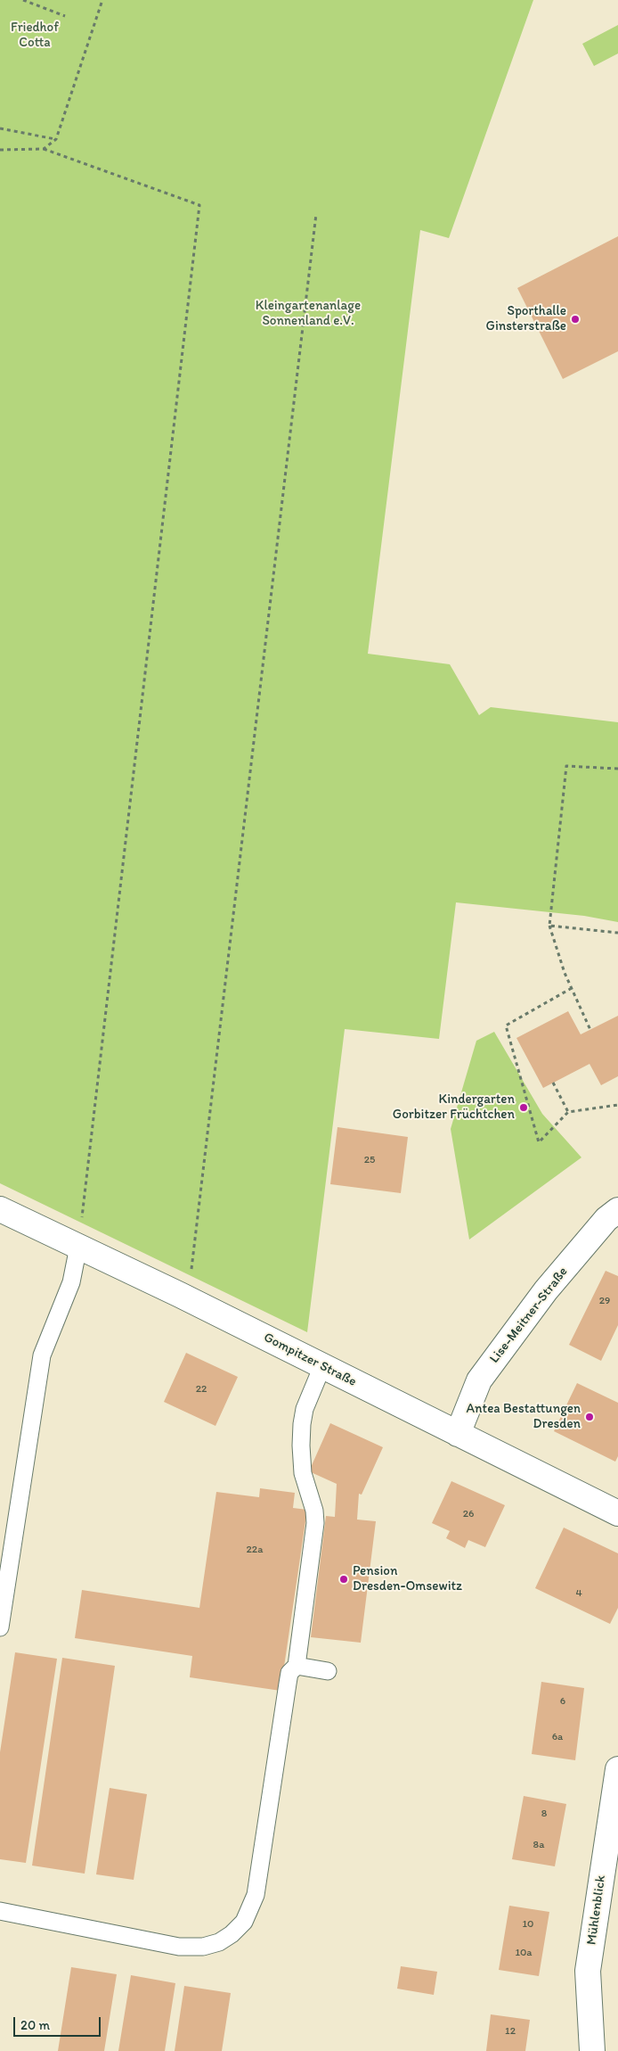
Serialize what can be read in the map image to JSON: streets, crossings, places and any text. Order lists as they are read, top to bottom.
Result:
{
  "streets": {
    "street": ["Lise-Meitner-Straße", "Gompitzer Straße", "Mühlenblick"]
  },
  "crossings": [
    ["Lise-Meitner-Straße", "Gompitzer Straße"]
  ],
  "parks": ["Friedhof Cotta", "Kleingartenanlage Sonnenland e.V."],
  "places": [
    "Sporthalle Ginsterstraße",
    "Kindergarten Gorbitzer Früchtchen",
    "Antea Bestattungen Dresden",
    "Pension Dresden-Omsewitz"
  ],
  "house_numbers": [
    "25",
    "29",
    "22",
    "26",
    "22a",
    "4",
    "6",
    "6a",
    "8",
    "8a",
    "10",
    "10a",
    "12"
  ],
  "scale_bar": "20 m"
}
